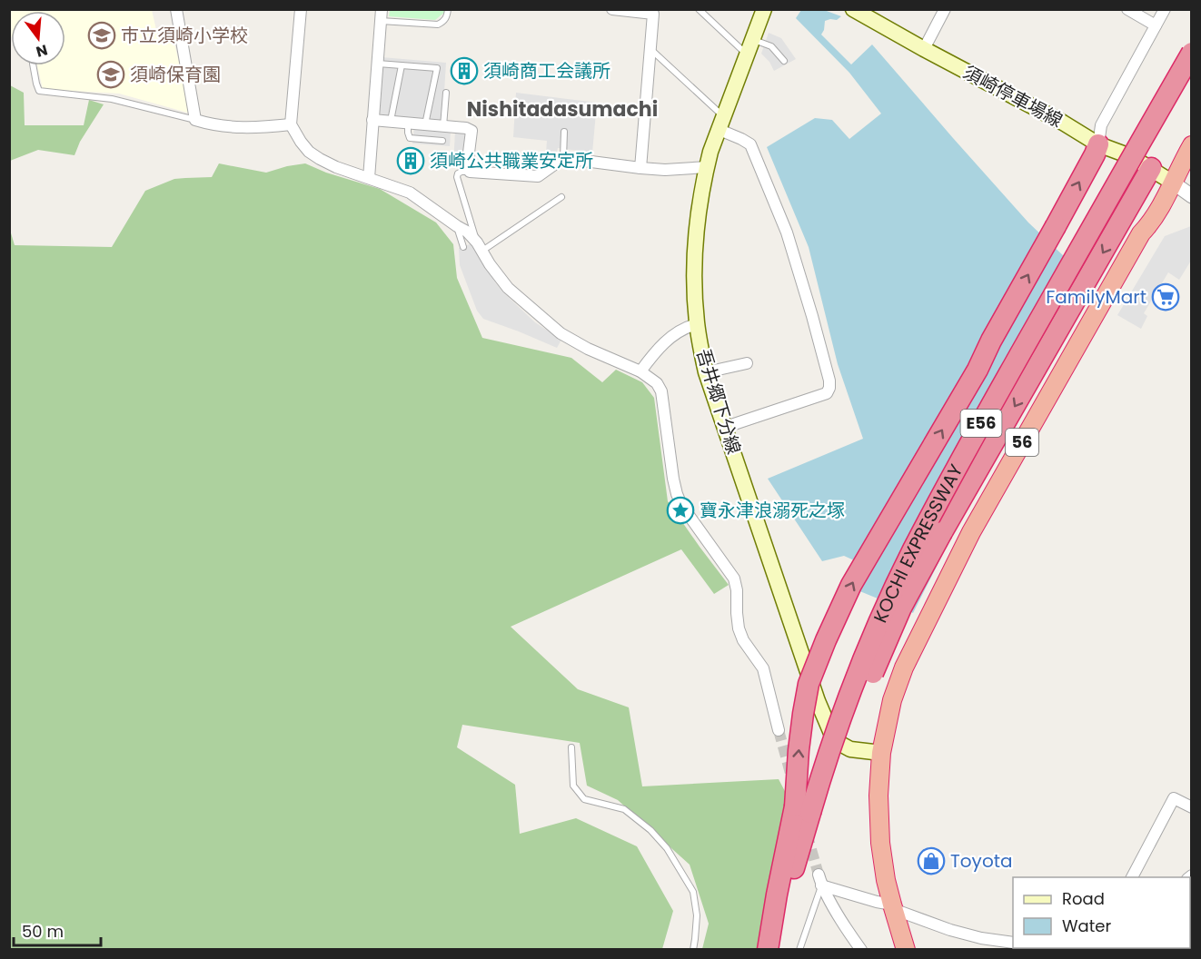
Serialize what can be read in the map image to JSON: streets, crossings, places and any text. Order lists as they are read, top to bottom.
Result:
{
  "streets": {
    "highway": ["E56", "56", "KOCHI EXPRESSWAY"],
    "main road": ["須崎停車場線", "吾井郷下分線"]
  },
  "crossings": [
    ["須崎停車場線", "56"],
    ["吾井郷下分線", "56"]
  ],
  "districts": ["Nishitadasumachi"],
  "places": {
    "school or university": ["市立須崎小学校", "須崎保育園"],
    "building": ["須崎商工会議所", "須崎公共職業安定所"],
    "supermarket": ["FamilyMart"],
    "place": ["寶永津浪溺死之塚"],
    "shop": ["Toyota"]
  },
  "legend": ["Road", "Water"],
  "scale_bar": "50 m",
  "north": "bottom"
}
